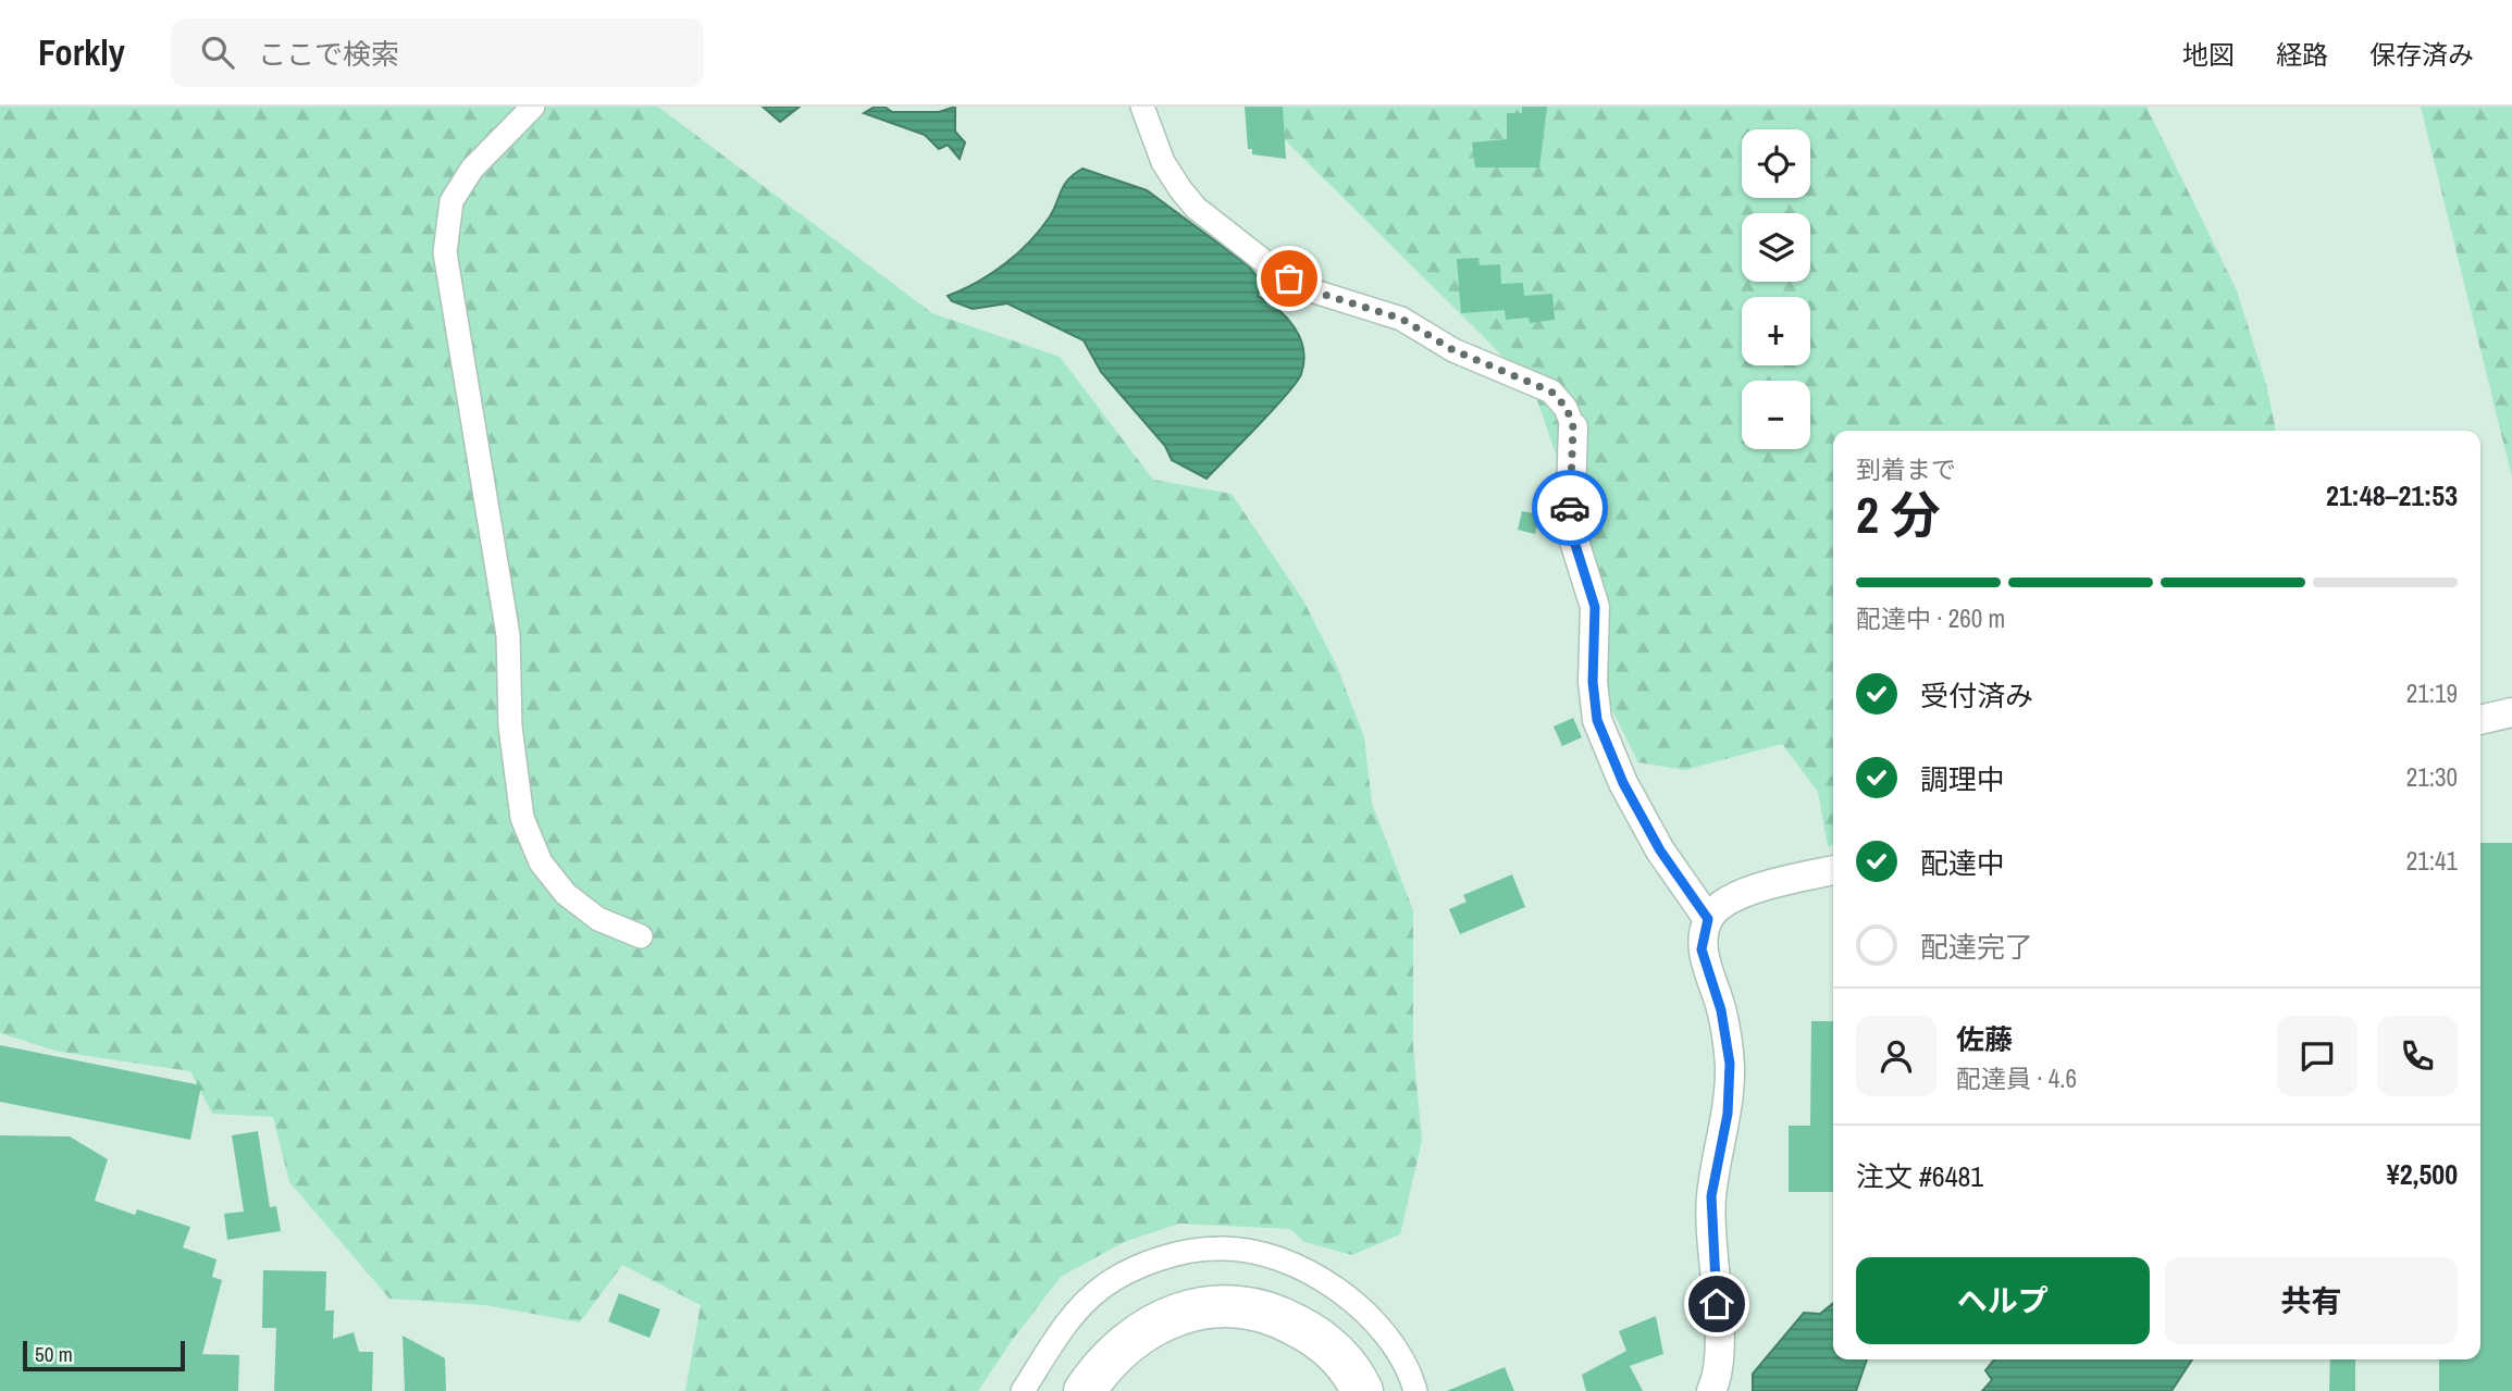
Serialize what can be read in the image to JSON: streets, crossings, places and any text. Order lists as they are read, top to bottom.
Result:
{
  "scale_bar": "50 m",
  "page": {
    "header": "Forkly",
    "search": "ここで検索",
    "nav": ["地図", "経路", "保存済み"],
    "map_buttons": ["+", "−"],
    "heading": ["2 分", "到着まで", "21:48–21:53"],
    "panel": [
      "佐藤",
      "配達員 · 4.6",
      "注文 #6481",
      "¥2,500"
    ],
    "bar": "配達中 · 260 m",
    "list": [
      ["受付済み", "21:19"],
      ["調理中", "21:30"],
      ["配達中", "21:41"],
      "配達完了"
    ],
    "buttons": ["ヘルプ", "共有"],
    "scale": "50 m"
  }
}
